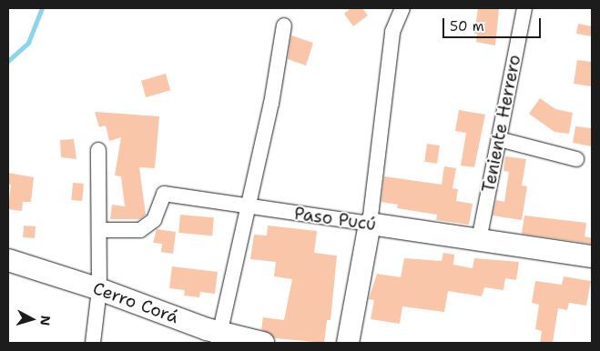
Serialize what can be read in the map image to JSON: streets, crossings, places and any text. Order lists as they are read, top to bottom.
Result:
{
  "streets": {
    "main road": ["Paso Pucú", "Cerro Corá"],
    "street": ["Teniente Herrero"]
  },
  "crossings": [
    ["Teniente Herrero", "Paso Pucú"]
  ],
  "scale_bar": "50 m",
  "north": "right"
}
